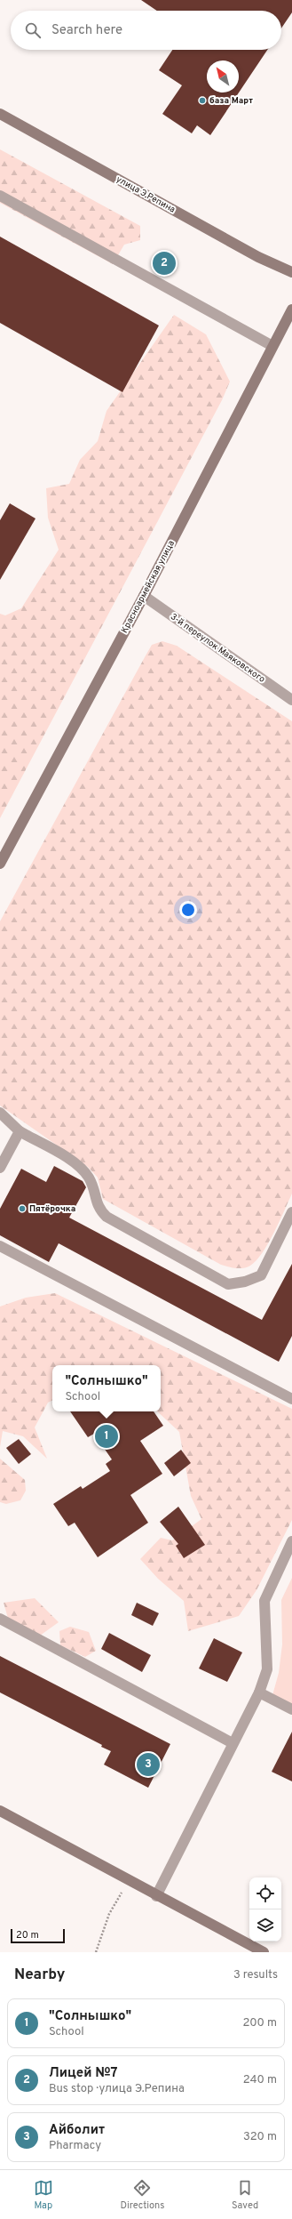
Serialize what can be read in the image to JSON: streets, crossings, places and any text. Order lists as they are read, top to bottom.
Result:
{
  "streets": {
    "street": ["улица Э.Репина", "Красноармейская улица", "3-й переулок Маяковского"]
  },
  "crossings": [
    ["Красноармейская улица", "3-й переулок Маяковского"]
  ],
  "places": ["база Март", "Пятёрочка"],
  "scale_bar": "20 m",
  "north": "top left",
  "page": {
    "search": "Search here",
    "pins": ["2", "1", "3"],
    "popup": ["\"Солнышко\"", "School"],
    "scale": "20 m",
    "heading": ["Nearby", "3 results"],
    "list": [
      {
        "mark": "1",
        "name": "\"Солнышко\"",
        "note": "School",
        "value": "200 m"
      },
      {
        "mark": "2",
        "name": "Лицей №7",
        "note": "Bus stop · улица Э.Репина",
        "value": "240 m"
      },
      {
        "mark": "3",
        "name": "Айболит",
        "note": "Pharmacy",
        "value": "320 m"
      }
    ],
    "nav": ["Map", "Directions", "Saved"]
  }
}
